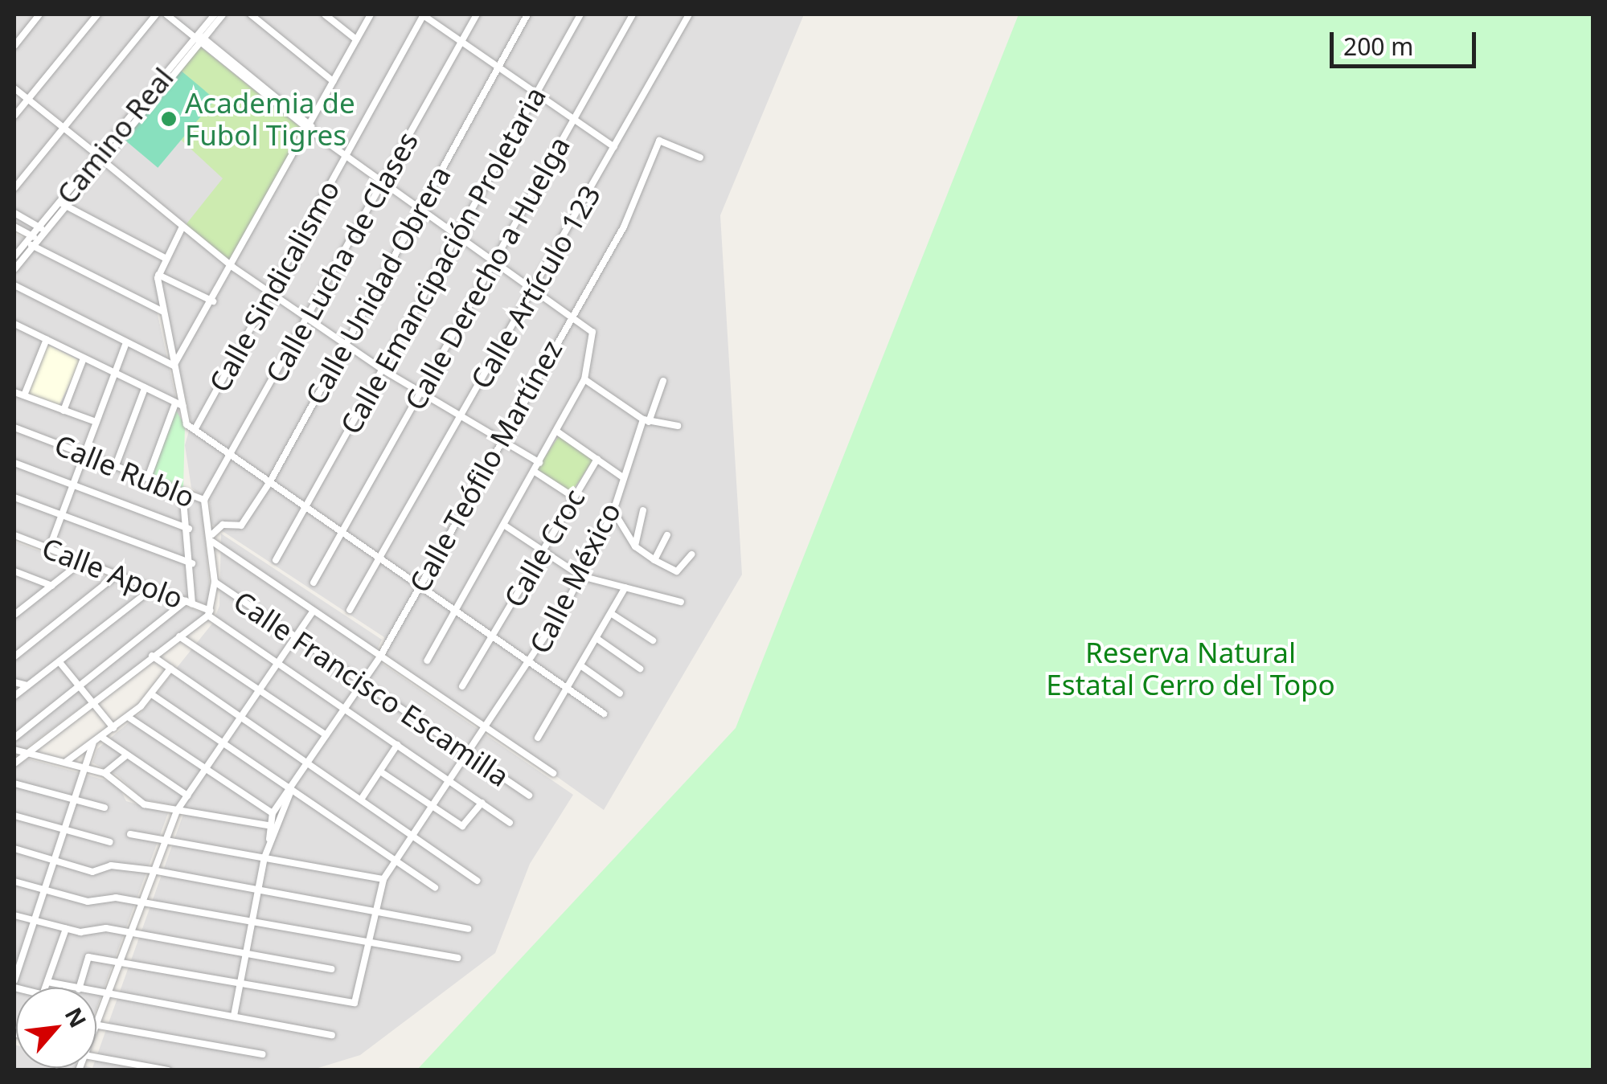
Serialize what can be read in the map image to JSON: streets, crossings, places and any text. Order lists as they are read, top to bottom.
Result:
{
  "streets": {
    "street": [
      "Camino Real",
      "Calle Lucha de Clases",
      "Calle Emancipación Proletaria",
      "Calle Derecho a Huelga",
      "Calle Unidad Obrera",
      "Calle Sindicalismo",
      "Calle Artículo 123",
      "Calle Teófilo Martínez",
      "Calle Rublo",
      "Calle Croc",
      "Calle Apolo",
      "Calle México",
      "Calle Francisco Escamilla"
    ]
  },
  "crossings": [
    ["Calle Lucha de Clases", "Calle Rublo"],
    ["Calle Unidad Obrera", "Calle Rublo"],
    ["Calle Teófilo Martínez", "Calle Apolo"],
    ["Calle Teófilo Martínez", "Calle Francisco Escamilla"],
    ["Calle Rublo", "Calle Apolo"],
    ["Calle Rublo", "Calle Francisco Escamilla"],
    ["Calle Apolo", "Calle México"],
    ["Calle México", "Calle Francisco Escamilla"]
  ],
  "parks": ["Reserva Natural Estatal Cerro del Topo"],
  "places": ["Academia de Fubol Tigres"],
  "scale_bar": "200 m",
  "north": "top right"
}
